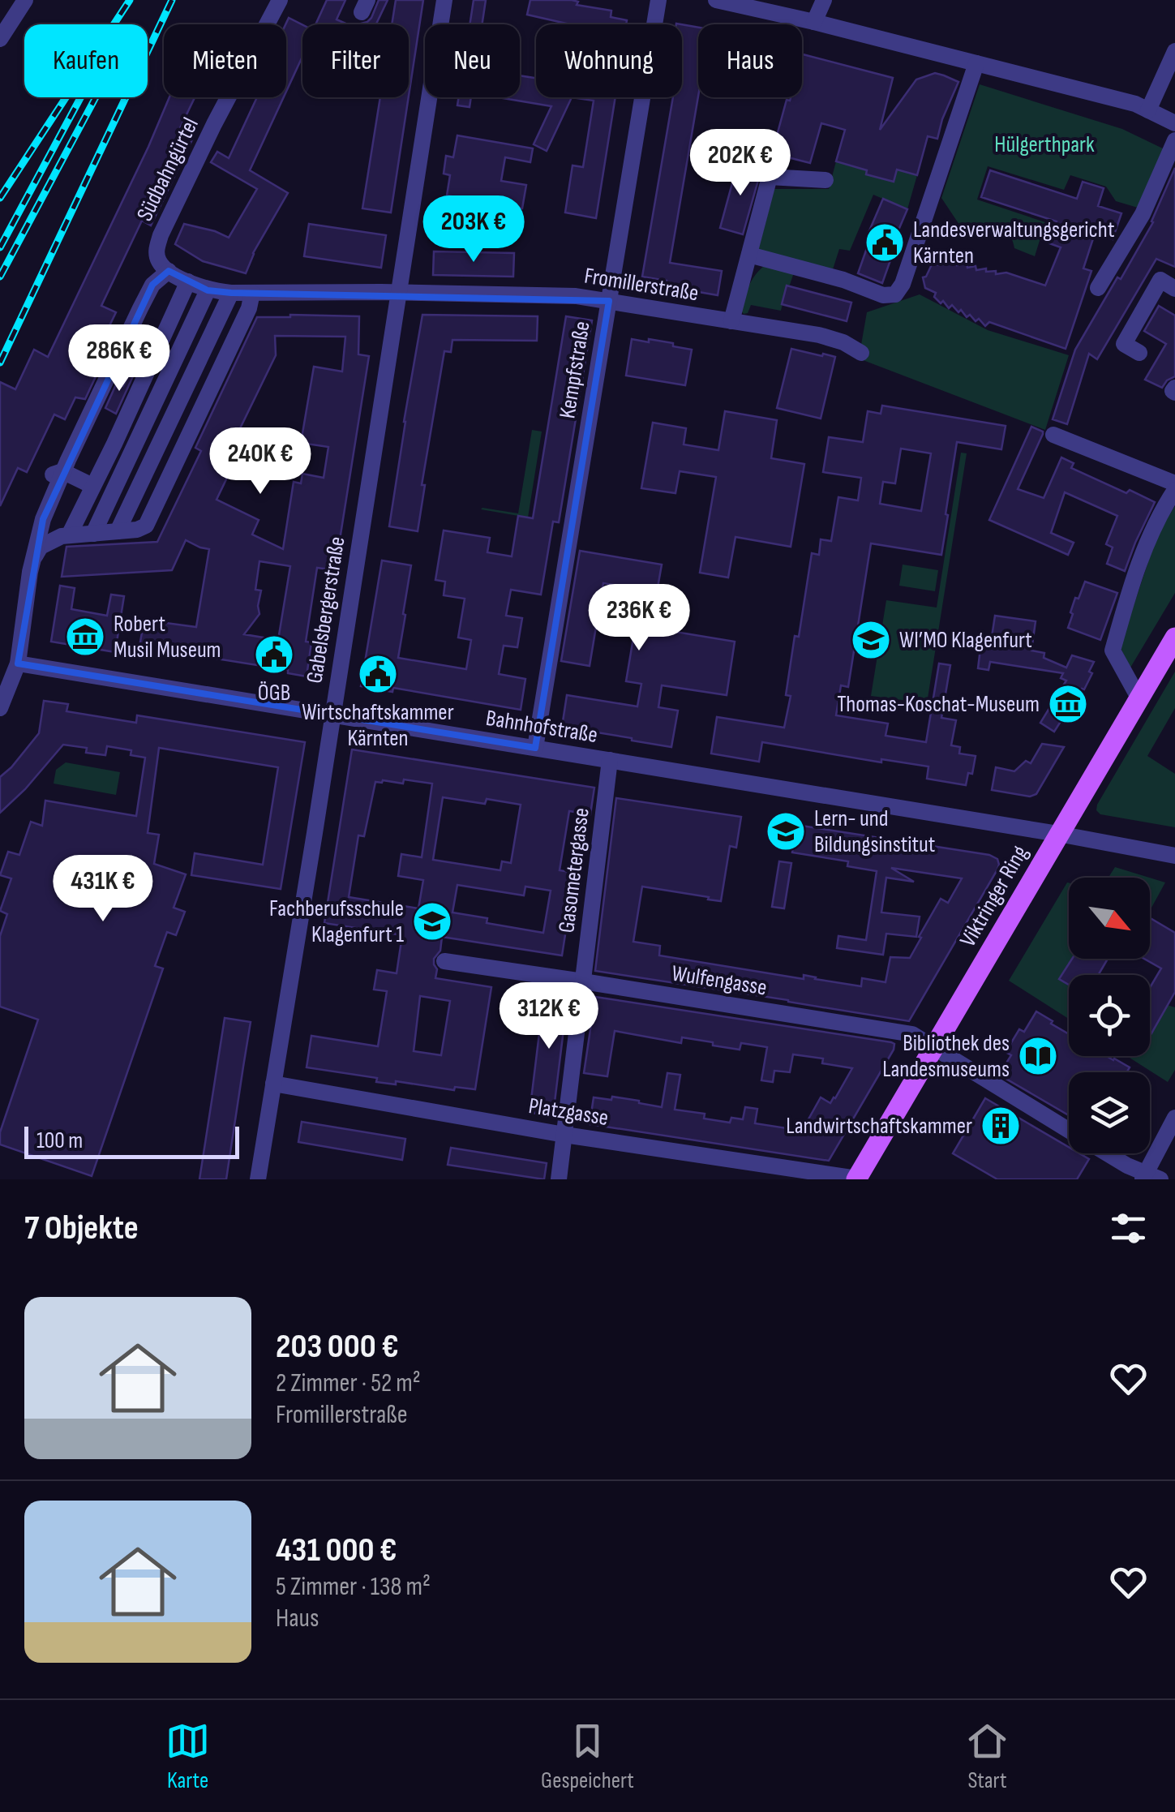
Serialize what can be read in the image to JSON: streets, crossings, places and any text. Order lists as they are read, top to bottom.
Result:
{
  "streets": {
    "main road": ["Viktringer Ring"],
    "street": [
      "Südbahngürtel",
      "Fromillerstraße",
      "Kempfstraße",
      "Gabelsbergerstraße",
      "Bahnhofstraße",
      "Gasometergasse",
      "Wulfengasse",
      "Platzgasse"
    ]
  },
  "crossings": [
    ["Südbahngürtel", "Fromillerstraße"],
    ["Fromillerstraße", "Kempfstraße"],
    ["Fromillerstraße", "Gabelsbergerstraße"],
    ["Kempfstraße", "Bahnhofstraße"],
    ["Gabelsbergerstraße", "Bahnhofstraße"],
    ["Gabelsbergerstraße", "Platzgasse"],
    ["Bahnhofstraße", "Gasometergasse"],
    ["Bahnhofstraße", "Viktringer Ring"],
    ["Gasometergasse", "Wulfengasse"],
    ["Gasometergasse", "Platzgasse"],
    ["Viktringer Ring", "Wulfengasse"],
    ["Viktringer Ring", "Platzgasse"]
  ],
  "parks": ["Hülgerthpark"],
  "places": {
    "public building": ["Landesverwaltungsgericht Kärnten", "ÖGB", "Wirtschaftskammer Kärnten"],
    "museum": ["Robert Musil Museum", "Thomas-Koschat-Museum"],
    "school or university": ["WI’MO Klagenfurt", "Lern- und Bildungsinstitut", "Fachberufsschule Klagenfurt 1"],
    "library": ["Bibliothek des Landesmuseums"],
    "building": ["Landwirtschaftskammer"]
  },
  "scale_bar": "100 m",
  "north": "bottom right",
  "page": {
    "chip": [
      "Kaufen",
      "Mieten",
      "Filter",
      "Neu",
      "Wohnung",
      "Haus"
    ],
    "price": [
      "202K €",
      "203K €",
      "286K €",
      "240K €",
      "236K €",
      "431K €",
      "312K €"
    ],
    "scale": "100 m",
    "heading": "7 Objekte",
    "list": [
      {
        "name": "203 000 €",
        "note": "2 Zimmer · 52 m² · Fromillerstraße"
      },
      {
        "name": "431 000 €",
        "note": "5 Zimmer · 138 m² · Haus"
      }
    ],
    "tabs": ["Karte", "Gespeichert", "Start"]
  }
}
